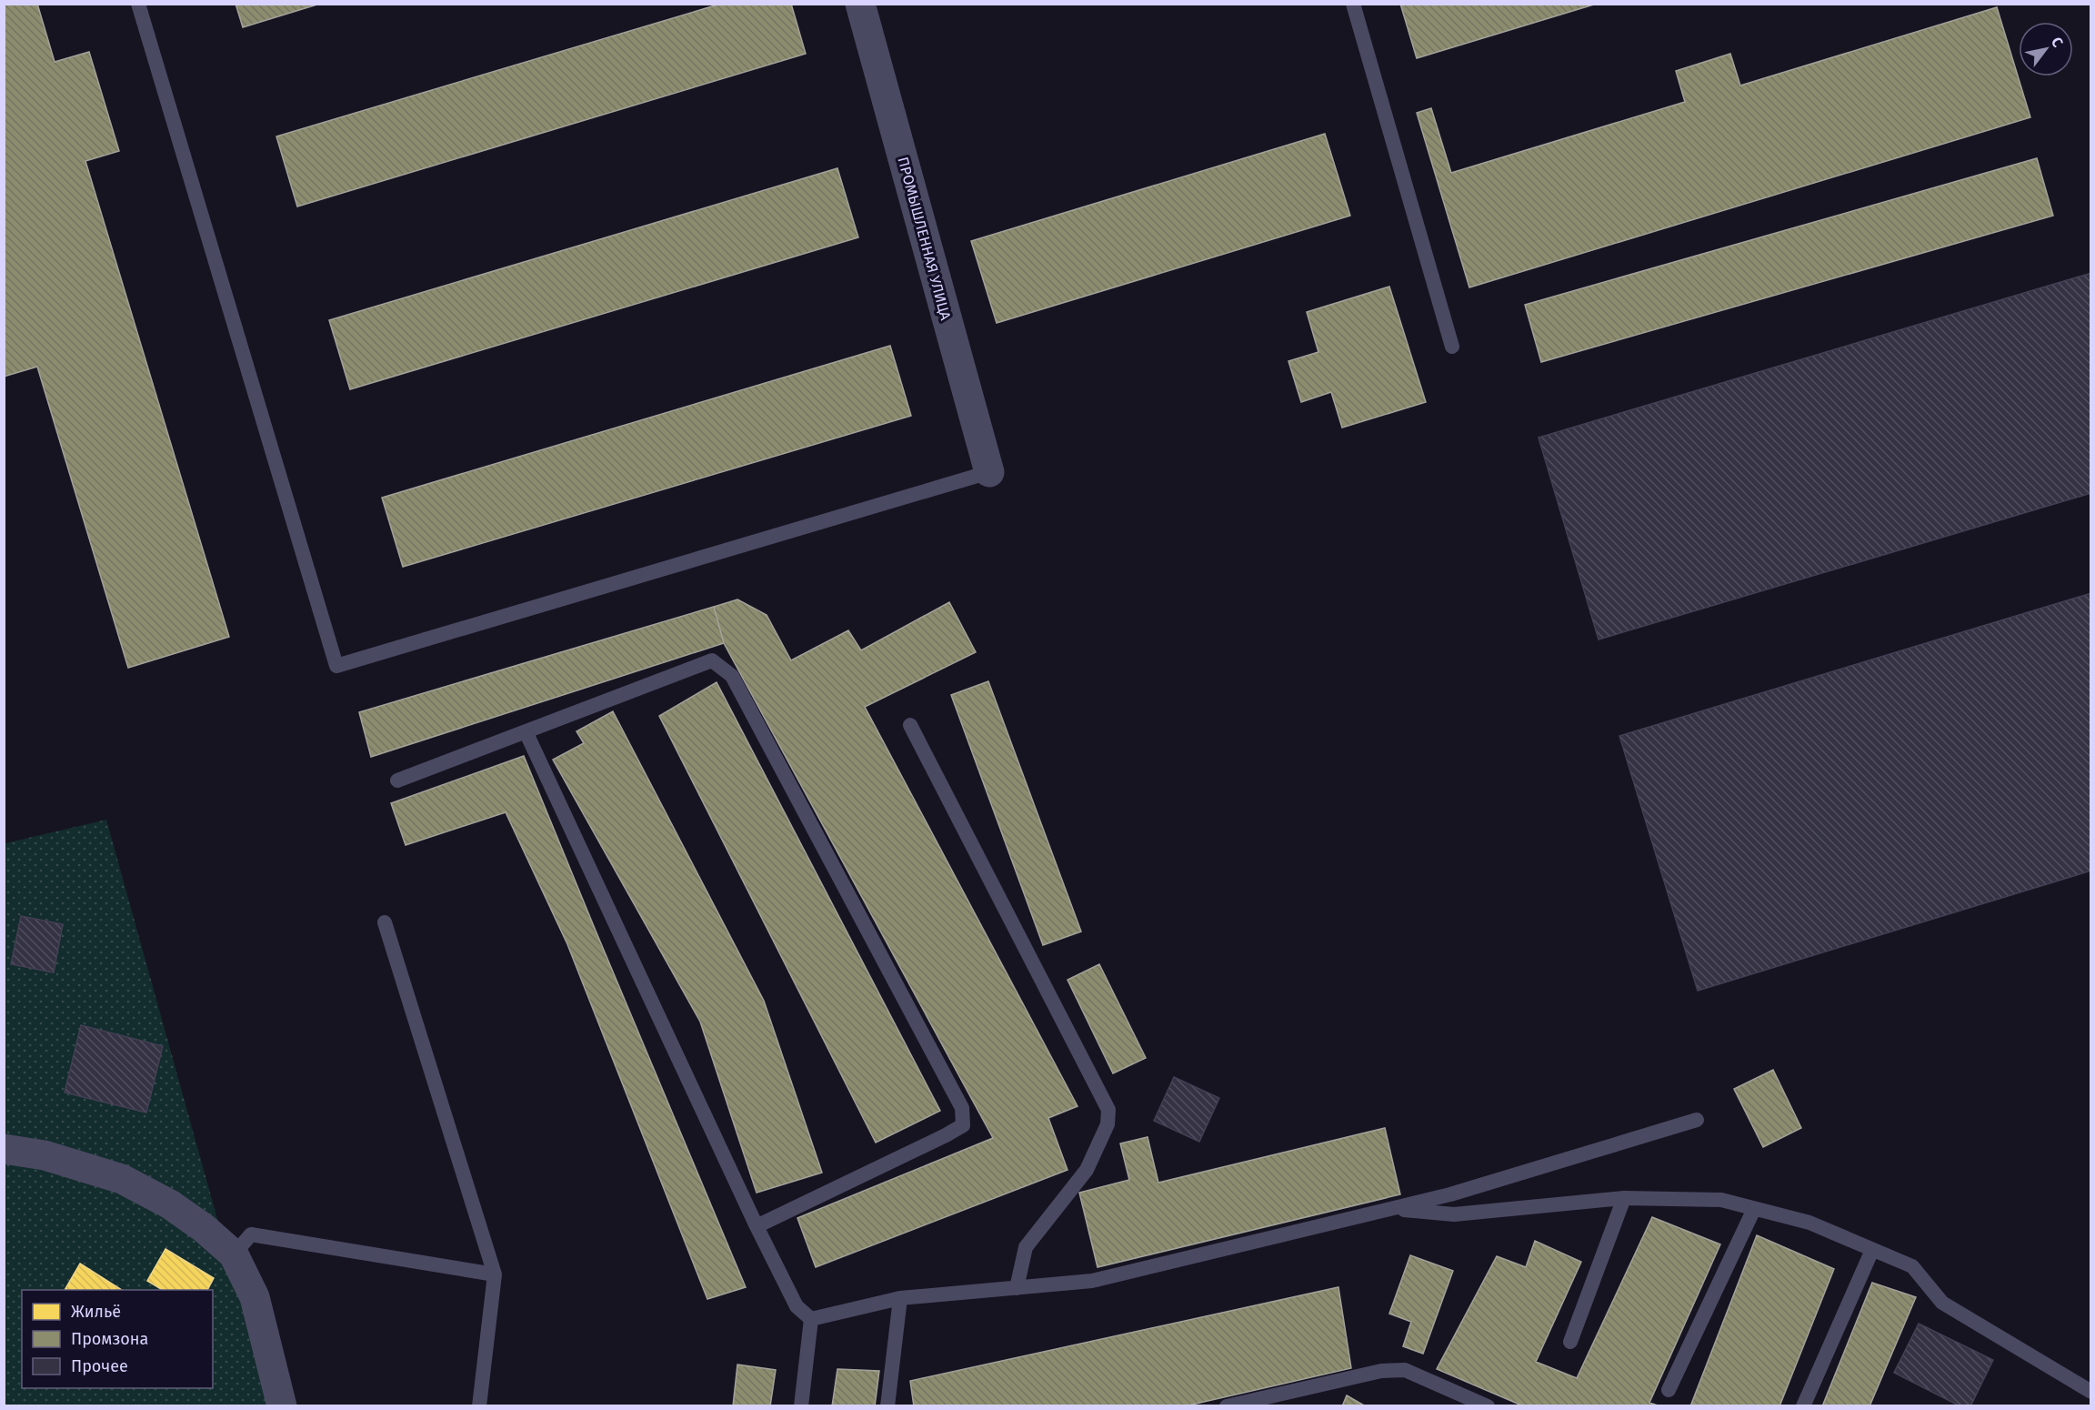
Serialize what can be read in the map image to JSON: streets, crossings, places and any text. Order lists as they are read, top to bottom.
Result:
{
  "streets": {
    "street": ["ПРОМЫШЛЕННАЯ УЛИЦА"]
  },
  "legend": ["Жильё", "Промзона", "Прочее"],
  "north": "top right"
}
